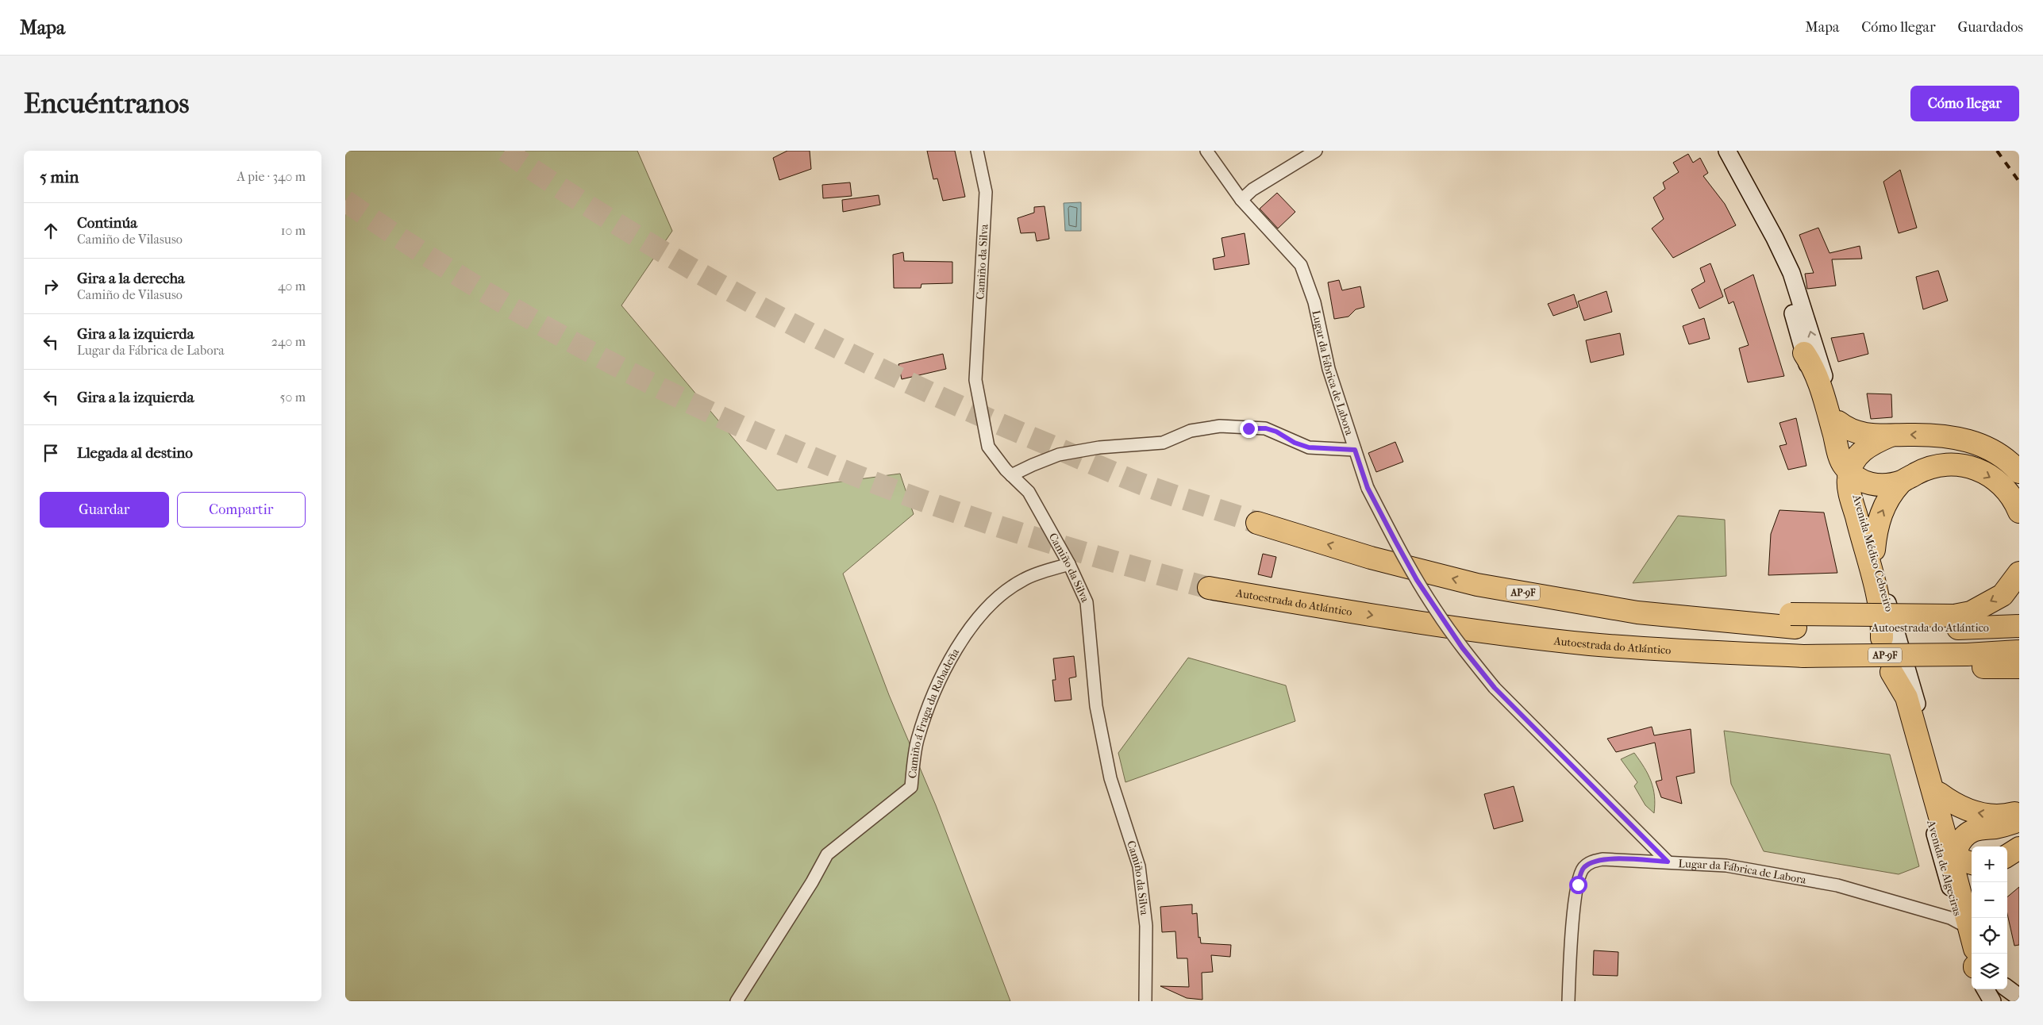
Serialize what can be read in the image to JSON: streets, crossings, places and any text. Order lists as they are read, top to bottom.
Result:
{
  "streets": {
    "highway": ["AP-9F", "Autoestrada do Atlántico"],
    "main road": ["Avenida Médico Cebreiro", "Avenida de Algeciras"],
    "street": ["Camiño da Silva", "Lugar da Fábrica de Labora", "Camiño á Fraga da Rabadeña"]
  },
  "crossings": [
    ["Camiño da Silva", "Camiño á Fraga da Rabadeña"],
    ["Lugar da Fábrica de Labora", "Avenida Médico Cebreiro"],
    ["Lugar da Fábrica de Labora", "Avenida de Algeciras"],
    ["Avenida Médico Cebreiro", "Avenida de Algeciras"]
  ],
  "page": {
    "header": "Mapa",
    "nav": ["Mapa", "Cómo llegar", "Guardados"],
    "buttons": [
      "Cómo llegar",
      ["Guardar", "Compartir"]
    ],
    "title": "Encuéntranos",
    "heading": ["5 min", "A pie · 340 m"],
    "list": [
      ["Continúa", "Camiño de Vilasuso", "10 m"],
      ["Gira a la derecha", "Camiño de Vilasuso", "40 m"],
      ["Gira a la izquierda", "Lugar da Fábrica de Labora", "240 m"],
      ["Gira a la izquierda", "50 m"],
      "Llegada al destino"
    ],
    "map_buttons": ["+", "−"]
  }
}
